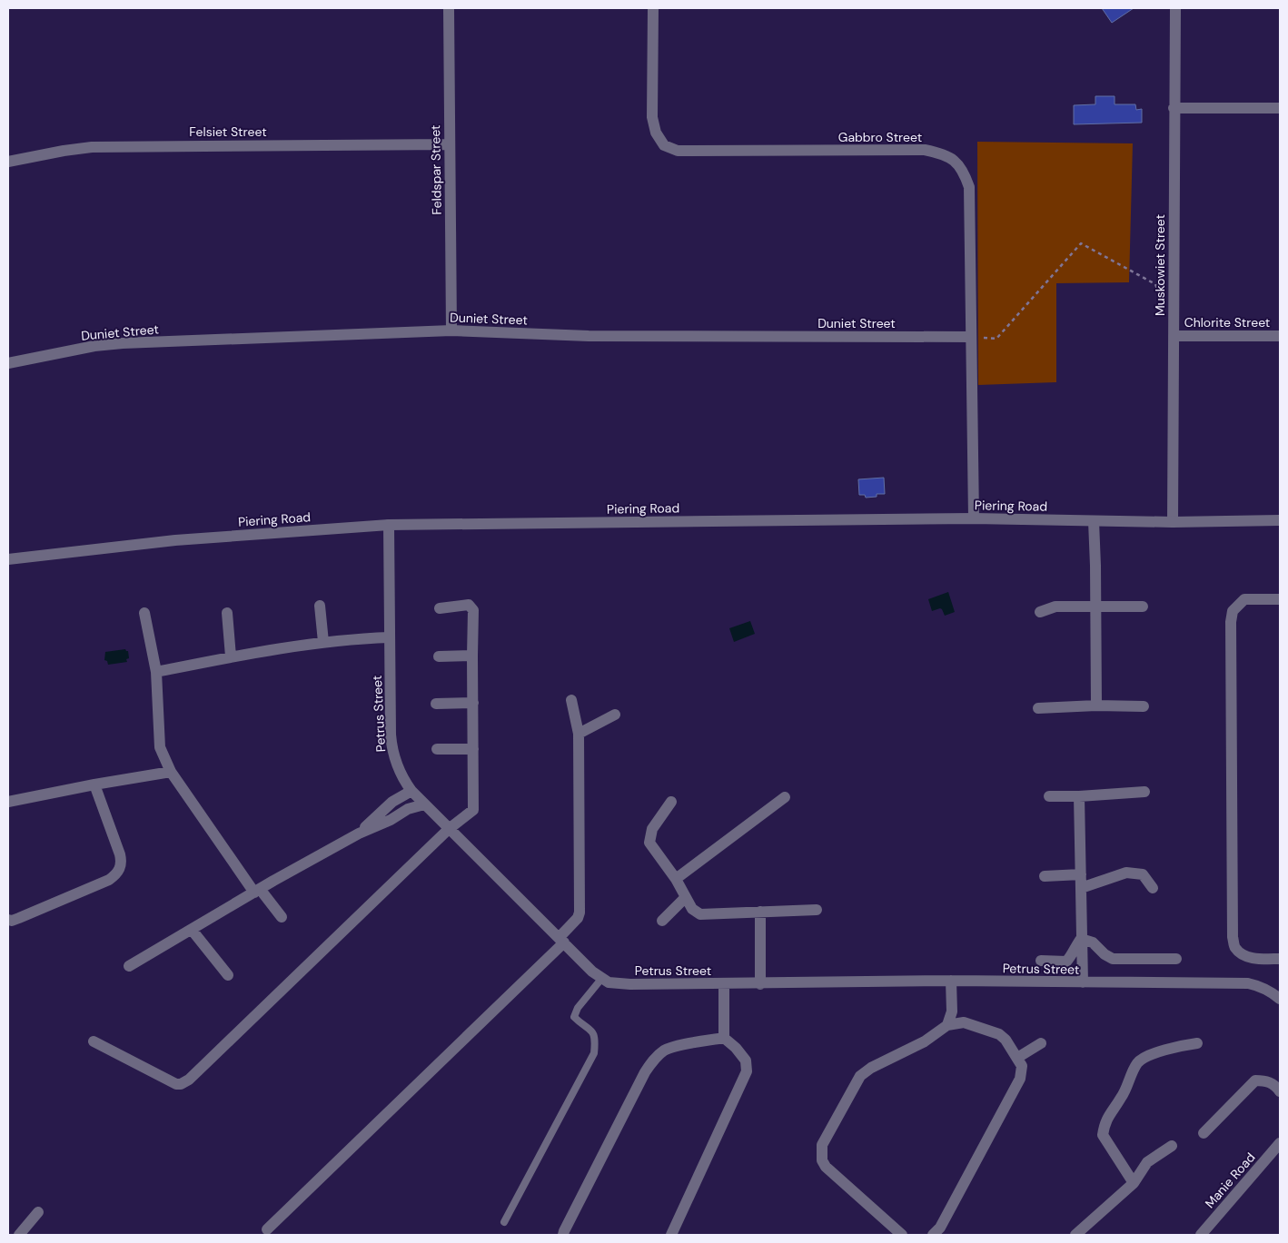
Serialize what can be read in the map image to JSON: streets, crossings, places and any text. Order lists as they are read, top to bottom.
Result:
{
  "streets": {
    "street": [
      "Felsiet Street",
      "Gabbro Street",
      "Feldspar Street",
      "Muskowiet Street",
      "Duniet Street",
      "Chlorite Street",
      "Piering Road",
      "Petrus Street",
      "Manie Road"
    ]
  },
  "crossings": [
    ["Felsiet Street", "Feldspar Street"],
    ["Gabbro Street", "Duniet Street"],
    ["Gabbro Street", "Piering Road"],
    ["Feldspar Street", "Duniet Street"],
    ["Muskowiet Street", "Chlorite Street"],
    ["Muskowiet Street", "Piering Road"],
    ["Piering Road", "Petrus Street"]
  ]
}
